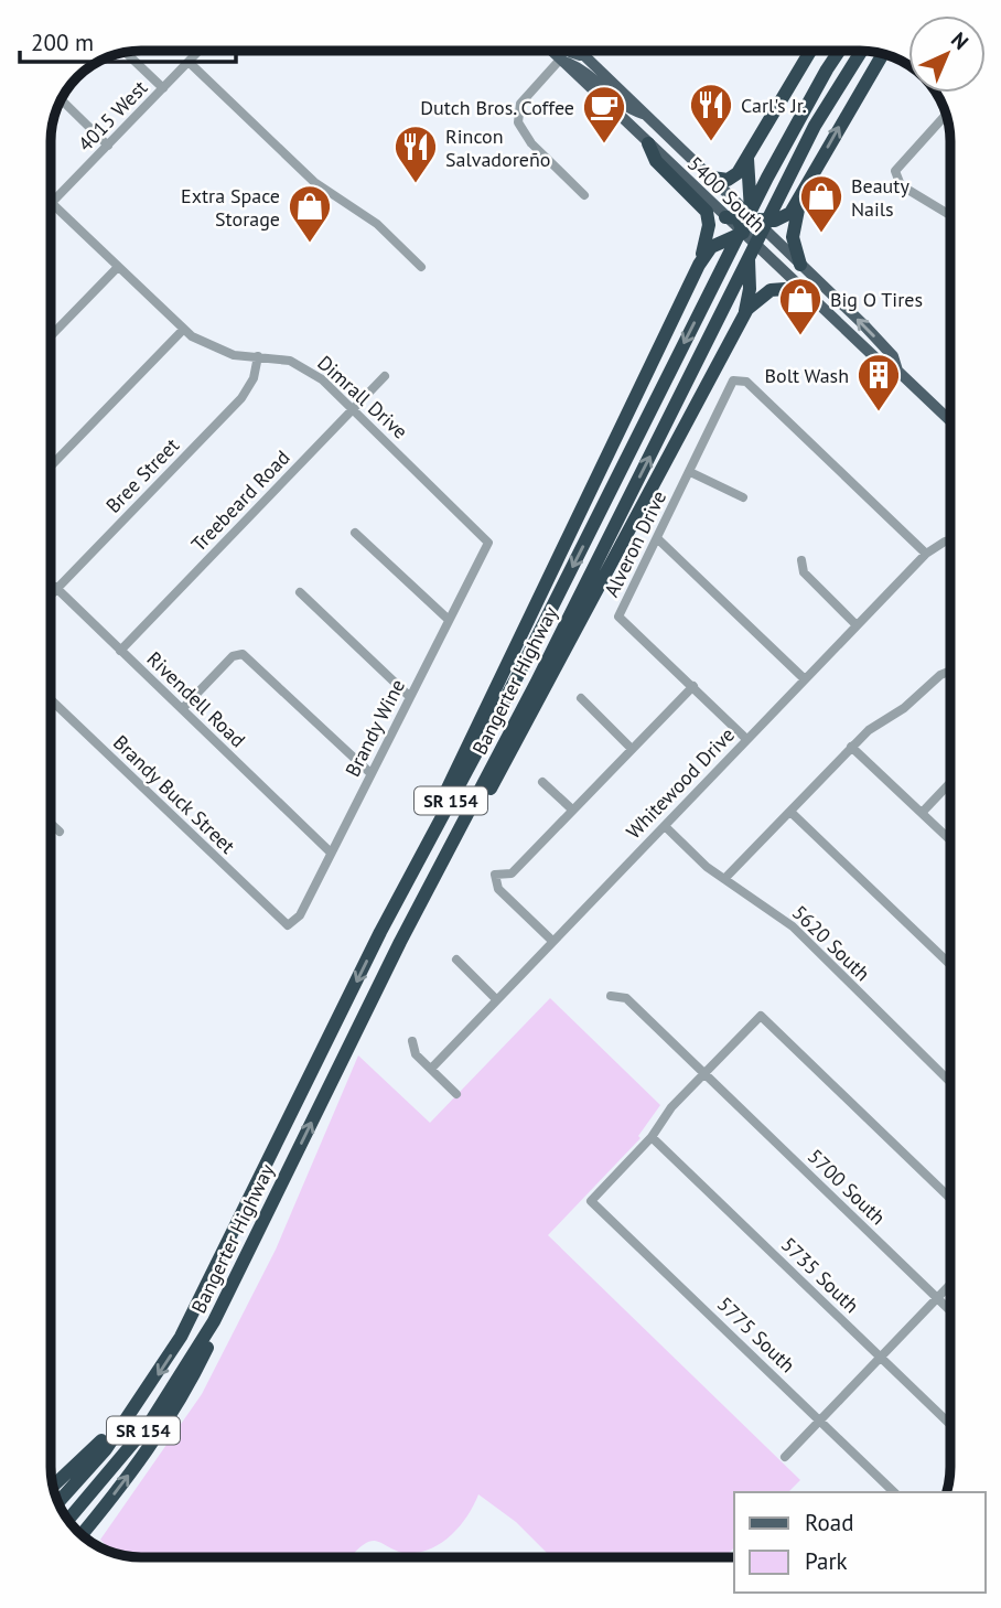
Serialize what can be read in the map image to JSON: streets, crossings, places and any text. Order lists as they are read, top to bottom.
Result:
{
  "streets": {
    "highway": ["Bangerter Highway", "SR 154"],
    "main road": ["5400 South"],
    "street": [
      "4015 West",
      "Dimrall Drive",
      "Bree Street",
      "Treebeard Road",
      "Alveron Drive",
      "Rivendell Road",
      "Brandy Wine",
      "Whitewood Drive",
      "Brandy Buck Street",
      "5620 South",
      "5700 South",
      "5735 South",
      "5775 South"
    ]
  },
  "crossings": [
    ["4015 West", "Dimrall Drive"],
    ["Dimrall Drive", "Bree Street"],
    ["Dimrall Drive", "Treebeard Road"],
    ["Dimrall Drive", "Brandy Wine"],
    ["Bree Street", "Rivendell Road"],
    ["Treebeard Road", "Rivendell Road"],
    ["Alveron Drive", "Whitewood Drive"],
    ["Rivendell Road", "Brandy Wine"],
    ["Brandy Wine", "Brandy Buck Street"],
    ["Whitewood Drive", "5620 South"],
    ["5735 South", "5775 South"]
  ],
  "places": {
    "restaurant": ["Carl's Jr.", "Rincon Salvadoreño"],
    "cafe": ["Dutch Bros. Coffee"],
    "shop": ["Beauty Nails", "Extra Space Storage", "Big O Tires"],
    "building": ["Bolt Wash"]
  },
  "legend": ["Road", "Park"],
  "scale_bar": "200 m",
  "north": "top right"
}
